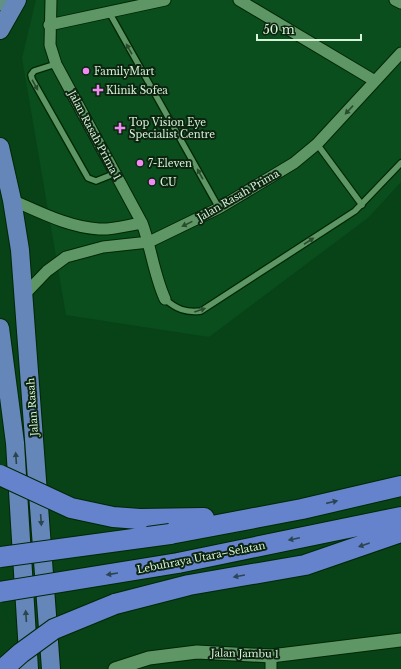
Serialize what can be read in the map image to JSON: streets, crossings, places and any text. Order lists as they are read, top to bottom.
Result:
{
  "streets": {
    "highway": ["Jalan Rasah", "Lebuhraya Utara–Selatan"],
    "street": ["Jalan Rasah Prima 1", "Jalan Rasah Prima", "Jalan Jambu 1"]
  },
  "crossings": [
    ["Jalan Rasah Prima 1", "Jalan Rasah Prima"],
    ["Jalan Rasah Prima", "Jalan Rasah"]
  ],
  "places": {
    "other": ["FamilyMart", "7-Eleven", "CU"],
    "health": ["Klinik Sofea", "Top Vision Eye Specialist Centre"]
  },
  "scale_bar": "50 m"
}
